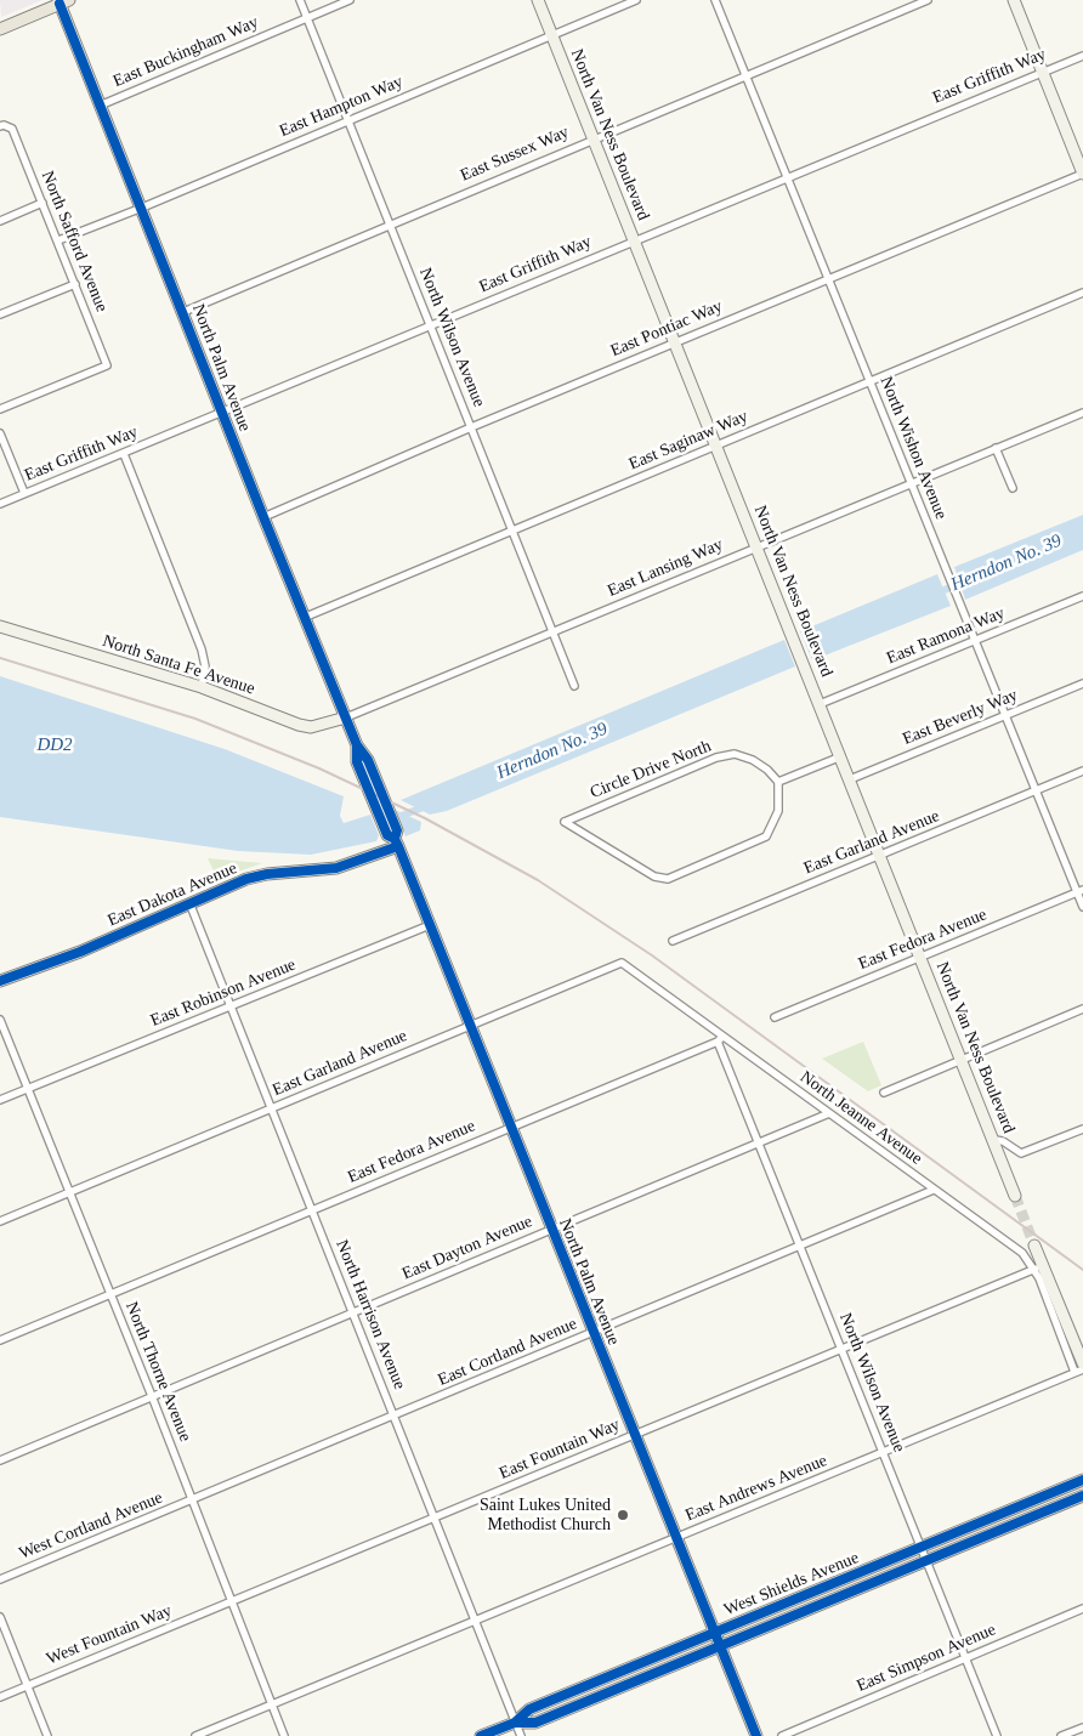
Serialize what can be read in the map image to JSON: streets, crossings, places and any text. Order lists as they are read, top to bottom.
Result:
{
  "streets": {
    "main road": [
      "North Van Ness Boulevard",
      "North Palm Avenue",
      "North Santa Fe Avenue",
      "East Dakota Avenue",
      "West Shields Avenue"
    ],
    "street": [
      "East Buckingham Way",
      "East Griffith Way",
      "East Hampton Way",
      "East Sussex Way",
      "North Safford Avenue",
      "East Pontiac Way",
      "North Wilson Avenue",
      "East Saginaw Way",
      "North Wishon Avenue",
      "East Lansing Way",
      "East Ramona Way",
      "East Beverly Way",
      "Circle Drive North",
      "East Garland Avenue",
      "East Fedora Avenue",
      "East Robinson Avenue",
      "North Jeanne Avenue",
      "East Dayton Avenue",
      "North Harrison Avenue",
      "East Cortland Avenue",
      "North Thorne Avenue",
      "East Fountain Way",
      "East Andrews Avenue",
      "West Cortland Avenue",
      "West Fountain Way",
      "East Simpson Avenue"
    ]
  },
  "crossings": [
    ["East Buckingham Way", "North Wilson Avenue"],
    ["East Buckingham Way", "North Palm Avenue"],
    ["East Griffith Way", "North Van Ness Boulevard"],
    ["East Griffith Way", "North Wilson Avenue"],
    ["East Griffith Way", "North Palm Avenue"],
    ["East Griffith Way", "North Wishon Avenue"],
    ["East Hampton Way", "North Van Ness Boulevard"],
    ["East Hampton Way", "North Safford Avenue"],
    ["East Hampton Way", "North Wilson Avenue"],
    ["East Hampton Way", "North Palm Avenue"],
    ["North Van Ness Boulevard", "East Sussex Way"],
    ["North Van Ness Boulevard", "East Pontiac Way"],
    ["North Van Ness Boulevard", "East Saginaw Way"],
    ["North Van Ness Boulevard", "East Lansing Way"],
    ["North Van Ness Boulevard", "East Ramona Way"],
    ["North Van Ness Boulevard", "East Beverly Way"],
    ["North Van Ness Boulevard", "East Garland Avenue"],
    ["North Van Ness Boulevard", "East Fedora Avenue"],
    ["East Sussex Way", "North Wilson Avenue"],
    ["East Sussex Way", "North Palm Avenue"],
    ["East Sussex Way", "North Wishon Avenue"],
    ["East Pontiac Way", "North Wilson Avenue"],
    ["East Pontiac Way", "North Palm Avenue"],
    ["East Pontiac Way", "North Wishon Avenue"],
    ["North Wilson Avenue", "East Saginaw Way"],
    ["North Wilson Avenue", "East Lansing Way"],
    ["North Wilson Avenue", "East Fedora Avenue"],
    ["North Wilson Avenue", "North Jeanne Avenue"],
    ["North Wilson Avenue", "East Dayton Avenue"],
    ["North Wilson Avenue", "East Cortland Avenue"],
    ["North Wilson Avenue", "East Fountain Way"],
    ["North Wilson Avenue", "East Andrews Avenue"],
    ["North Wilson Avenue", "West Shields Avenue"],
    ["North Wilson Avenue", "East Simpson Avenue"],
    ["North Palm Avenue", "East Saginaw Way"],
    ["North Palm Avenue", "East Lansing Way"],
    ["North Palm Avenue", "North Santa Fe Avenue"],
    ["North Palm Avenue", "East Garland Avenue"],
    ["North Palm Avenue", "East Dakota Avenue"],
    ["North Palm Avenue", "East Fedora Avenue"],
    ["North Palm Avenue", "East Robinson Avenue"],
    ["North Palm Avenue", "East Dayton Avenue"],
    ["North Palm Avenue", "East Cortland Avenue"],
    ["North Palm Avenue", "East Fountain Way"],
    ["North Palm Avenue", "East Andrews Avenue"],
    ["North Palm Avenue", "West Shields Avenue"],
    ["East Saginaw Way", "North Wishon Avenue"],
    ["North Wishon Avenue", "East Lansing Way"],
    ["North Wishon Avenue", "East Ramona Way"],
    ["North Wishon Avenue", "East Beverly Way"],
    ["North Wishon Avenue", "East Garland Avenue"],
    ["North Wishon Avenue", "East Fedora Avenue"],
    ["East Lansing Way", "North Santa Fe Avenue"],
    ["East Garland Avenue", "North Jeanne Avenue"],
    ["East Garland Avenue", "North Harrison Avenue"],
    ["East Garland Avenue", "North Thorne Avenue"],
    ["East Dakota Avenue", "North Harrison Avenue"],
    ["East Fedora Avenue", "North Jeanne Avenue"],
    ["East Fedora Avenue", "North Harrison Avenue"],
    ["East Fedora Avenue", "North Thorne Avenue"],
    ["East Robinson Avenue", "North Harrison Avenue"],
    ["East Robinson Avenue", "North Thorne Avenue"],
    ["North Jeanne Avenue", "East Dayton Avenue"],
    ["North Jeanne Avenue", "East Cortland Avenue"],
    ["North Jeanne Avenue", "East Fountain Way"],
    ["North Jeanne Avenue", "East Andrews Avenue"],
    ["East Dayton Avenue", "North Harrison Avenue"],
    ["East Dayton Avenue", "North Thorne Avenue"],
    ["North Harrison Avenue", "East Cortland Avenue"],
    ["North Harrison Avenue", "East Fountain Way"],
    ["North Harrison Avenue", "East Andrews Avenue"],
    ["North Harrison Avenue", "West Shields Avenue"],
    ["East Cortland Avenue", "North Thorne Avenue"],
    ["East Cortland Avenue", "West Cortland Avenue"],
    ["North Thorne Avenue", "East Fountain Way"],
    ["North Thorne Avenue", "East Andrews Avenue"],
    ["North Thorne Avenue", "West Cortland Avenue"],
    ["North Thorne Avenue", "West Fountain Way"],
    ["East Fountain Way", "West Fountain Way"]
  ],
  "water": ["Herndon No. 39", "DD2"],
  "places": ["Saint Lukes United Methodist Church"]
}
